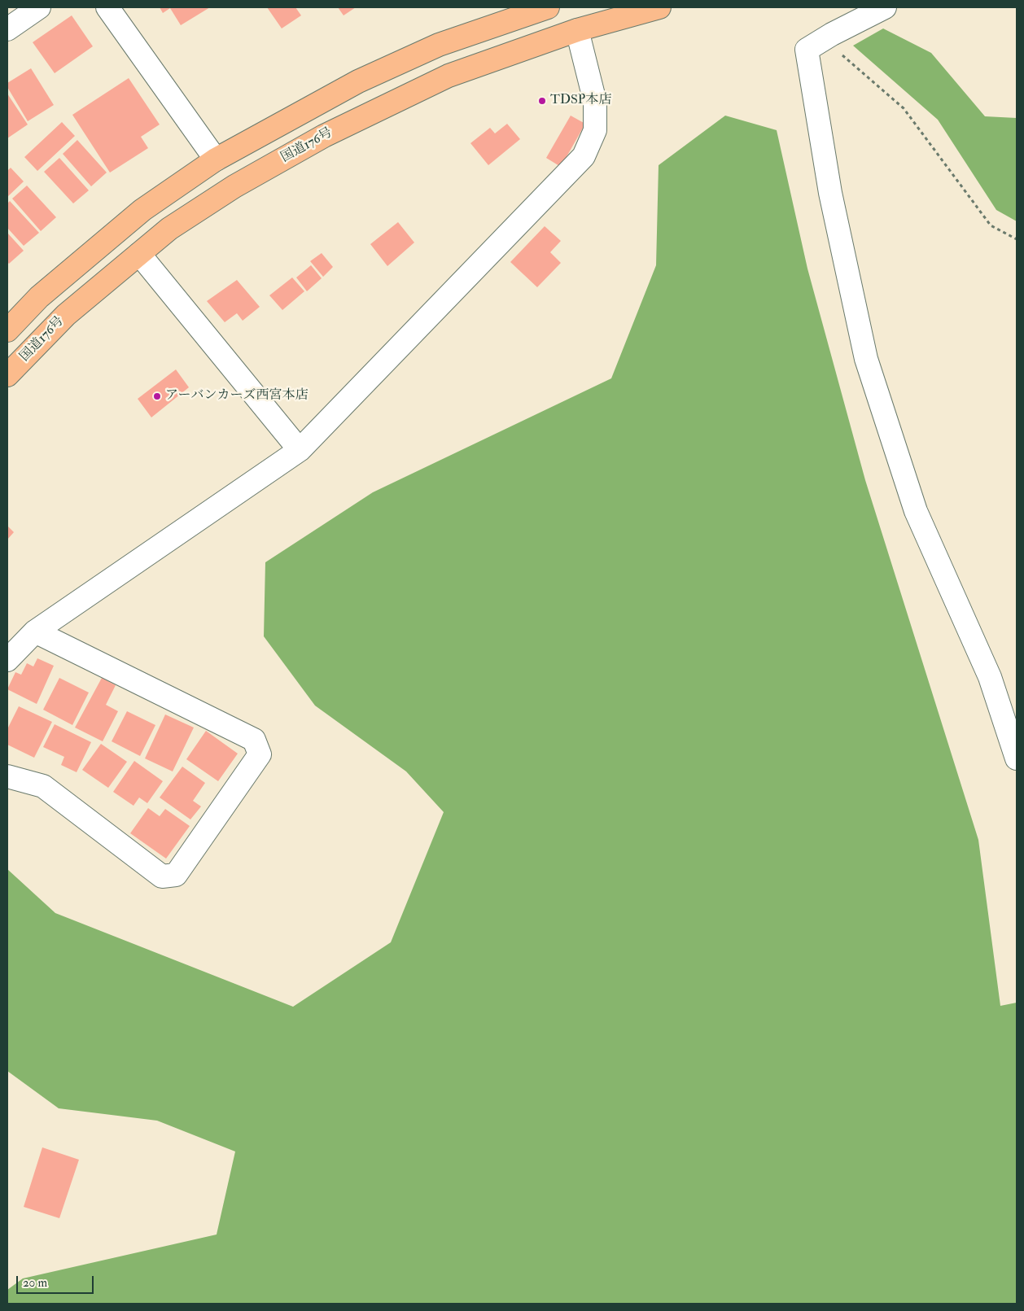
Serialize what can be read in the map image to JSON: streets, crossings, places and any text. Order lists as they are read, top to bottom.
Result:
{
  "streets": {
    "highway": ["国道176号"]
  },
  "places": ["TDSP本店", "アーバンカーズ西宮本店"],
  "scale_bar": "20 m"
}
